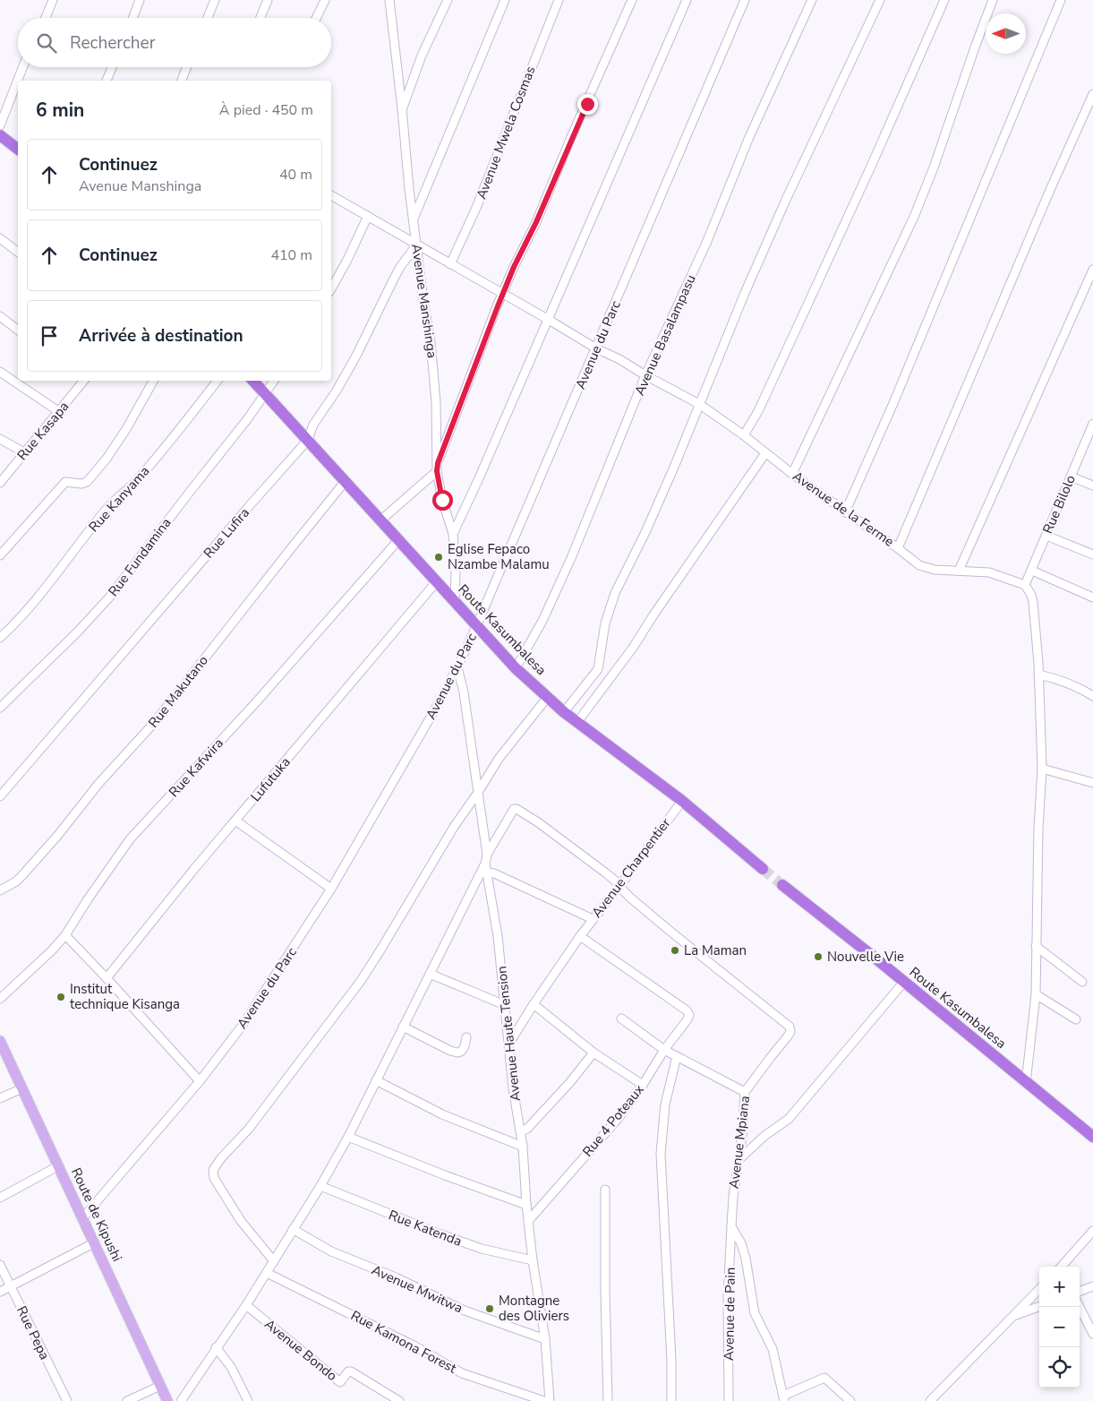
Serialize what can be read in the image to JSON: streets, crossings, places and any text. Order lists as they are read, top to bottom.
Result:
{
  "streets": {
    "highway": ["Route Kasumbalesa"],
    "main road": ["Route de Kipushi"],
    "street": [
      "Avenue Mwela Cosmas",
      "Avenue Manshinga",
      "Avenue Basalampasu",
      "Avenue du Parc",
      "Rue Kasapa",
      "Rue Kanyama",
      "Rue Bilolo",
      "Avenue de la Ferme",
      "Rue Lufira",
      "Rue Fundamina",
      "Rue Makutano",
      "Rue Kafwira",
      "Lufutuka",
      "Avenue Charpentier",
      "Avenue Haute Tension",
      "Rue 4 Poteaux",
      "Avenue Mpiana",
      "Rue Katenda",
      "Avenue Mwitwa",
      "Avenue de Pain",
      "Rue Pepa",
      "Rue Kamona Forest",
      "Avenue Bondo"
    ]
  },
  "crossings": [
    ["Avenue Mwela Cosmas", "Avenue de la Ferme"],
    ["Avenue Manshinga", "Avenue de la Ferme"],
    ["Avenue Manshinga", "Rue Lufira"],
    ["Avenue Manshinga", "Route Kasumbalesa"],
    ["Avenue Basalampasu", "Avenue de la Ferme"],
    ["Avenue Basalampasu", "Route Kasumbalesa"],
    ["Avenue du Parc", "Avenue de la Ferme"],
    ["Avenue du Parc", "Route Kasumbalesa"],
    ["Avenue du Parc", "Avenue Haute Tension"],
    ["Avenue du Parc", "Route de Kipushi"],
    ["Rue Bilolo", "Avenue de la Ferme"],
    ["Avenue de la Ferme", "Rue Lufira"],
    ["Rue Lufira", "Route Kasumbalesa"],
    ["Rue Fundamina", "Route Kasumbalesa"],
    ["Route Kasumbalesa", "Rue Makutano"],
    ["Route Kasumbalesa", "Rue Kafwira"],
    ["Route Kasumbalesa", "Lufutuka"],
    ["Route Kasumbalesa", "Avenue Charpentier"],
    ["Avenue Charpentier", "Avenue Haute Tension"],
    ["Avenue Charpentier", "Rue 4 Poteaux"],
    ["Avenue Charpentier", "Avenue Mpiana"],
    ["Avenue Haute Tension", "Rue 4 Poteaux"],
    ["Avenue Haute Tension", "Avenue Mpiana"],
    ["Avenue Haute Tension", "Rue Katenda"],
    ["Avenue Haute Tension", "Avenue Mwitwa"],
    ["Avenue Mpiana", "Avenue de Pain"]
  ],
  "places": [
    "Eglise Fepaco Nzambe Malamu",
    "La Maman",
    "Nouvelle Vie",
    "Institut technique Kisanga",
    "Montagne des Oliviers"
  ],
  "north": "left",
  "page": {
    "search": "Rechercher",
    "heading": ["6 min", "À pied · 450 m"],
    "list": [
      ["Continuez", "Avenue Manshinga", "40 m"],
      ["Continuez", "410 m"],
      "Arrivée à destination"
    ],
    "map_buttons": ["+", "−"]
  }
}
